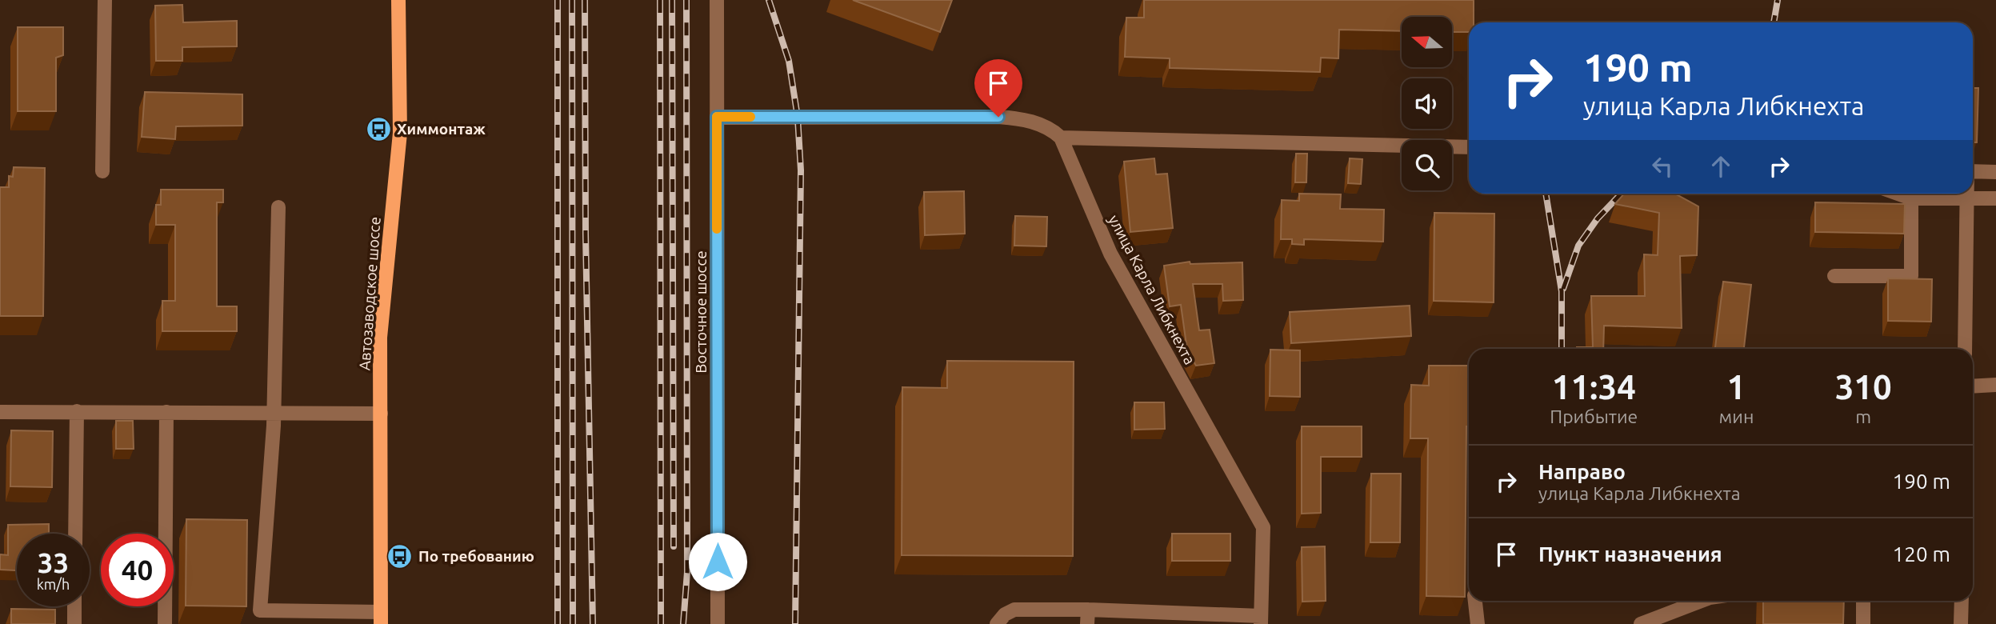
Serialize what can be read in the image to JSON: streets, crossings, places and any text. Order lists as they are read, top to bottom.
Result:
{
  "streets": {
    "main road": ["Автозаводское шоссе"],
    "street": ["улица Карла Либкнехта", "Восточное шоссе"]
  },
  "places": {
    "bus stop": ["Химмонтаж", "По требованию"]
  },
  "north": "left",
  "page": {
    "turn": ["190 m", "улица Карла Либкнехта"],
    "eta": [
      "11:34",
      "Прибытие",
      "1",
      "мин",
      "310",
      "m"
    ],
    "list": [
      {
        "name": "Направо",
        "note": "улица Карла Либкнехта",
        "value": "190 m"
      },
      {
        "name": "Пункт назначения",
        "value": "120 m"
      }
    ],
    "speed": "33 km/h",
    "limit": "40"
  }
}
